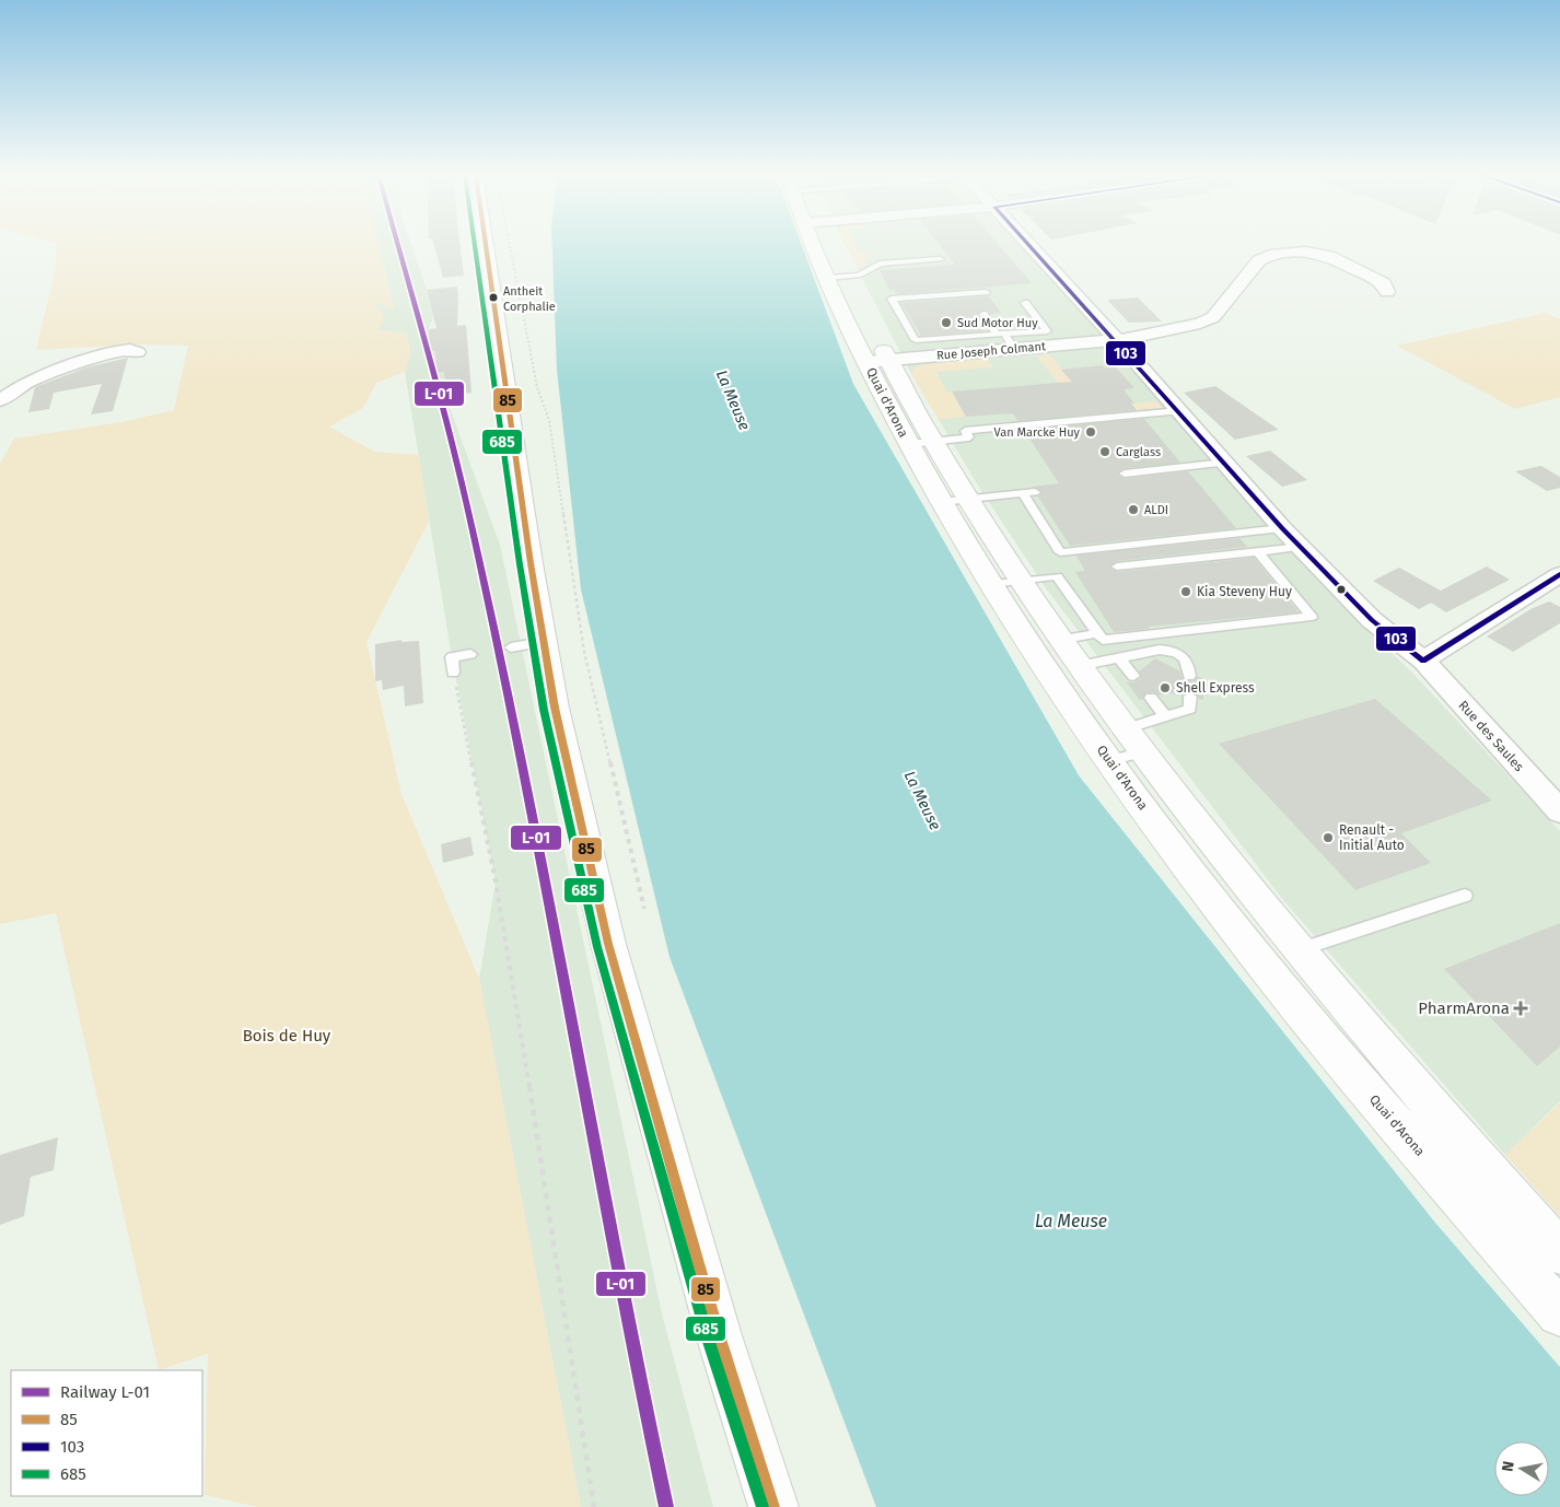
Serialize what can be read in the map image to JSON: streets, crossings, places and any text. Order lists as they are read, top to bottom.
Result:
{
  "streets": {
    "main road": ["Quai d'Arona"],
    "street": ["Rue Joseph Colmant", "Rue des Saules"]
  },
  "crossings": [
    ["Rue Joseph Colmant", "Quai d'Arona"],
    ["Rue Joseph Colmant", "Rue des Saules"]
  ],
  "water": ["La Meuse"],
  "parks": ["Bois de Huy"],
  "places": {
    "other": [
      "Antheit Corphalie",
      "Sud Motor Huy",
      "Van Marcke Huy",
      "Carglass",
      "ALDI",
      "Kia Steveny Huy",
      "Shell Express",
      "Renault - Initial Auto"
    ],
    "health": ["PharmArona"]
  },
  "lines": [
    "rail line L-01",
    "transit line 85",
    "transit line 103",
    "transit line 685"
  ],
  "legend": [
    "Railway L-01",
    "85",
    "103",
    "685"
  ],
  "north": "left"
}
